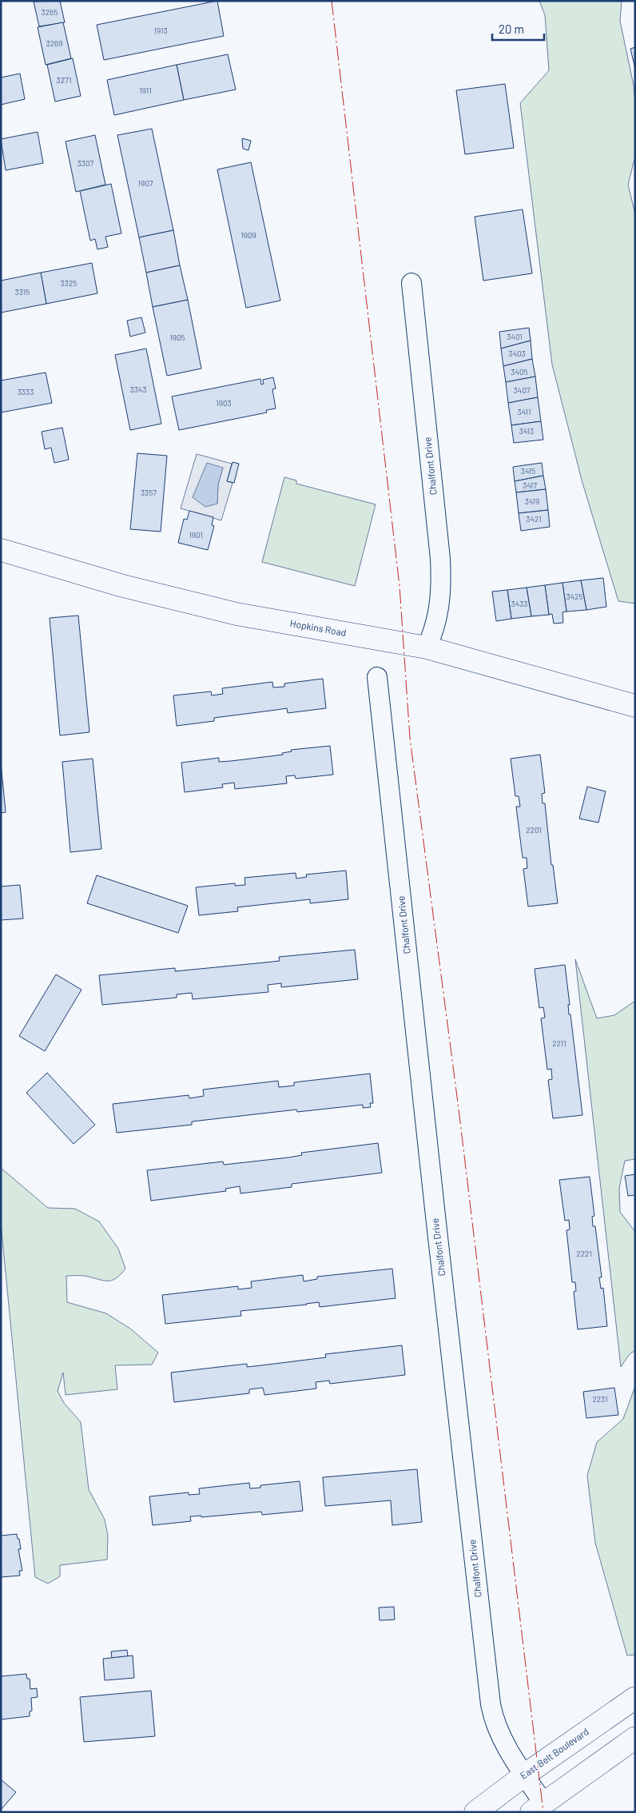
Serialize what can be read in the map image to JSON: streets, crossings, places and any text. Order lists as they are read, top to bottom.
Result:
{
  "streets": {
    "main road": ["Hopkins Road", "East Belt Boulevard"],
    "street": ["Chalfont Drive"]
  },
  "crossings": [
    ["Chalfont Drive", "Hopkins Road"],
    ["Chalfont Drive", "East Belt Boulevard"]
  ],
  "house_numbers": [
    "3265",
    "1913",
    "3269",
    "3271",
    "1911",
    "3307",
    "1907",
    "1909",
    "3325",
    "3315",
    "3401",
    "1905",
    "3403",
    "3405",
    "3343",
    "3407",
    "3333",
    "1903",
    "3411",
    "3413",
    "3415",
    "3417",
    "3357",
    "3419",
    "3421",
    "1901",
    "3425",
    "3433",
    "2201",
    "2211",
    "2221",
    "2231"
  ],
  "scale_bar": "20 m"
}
